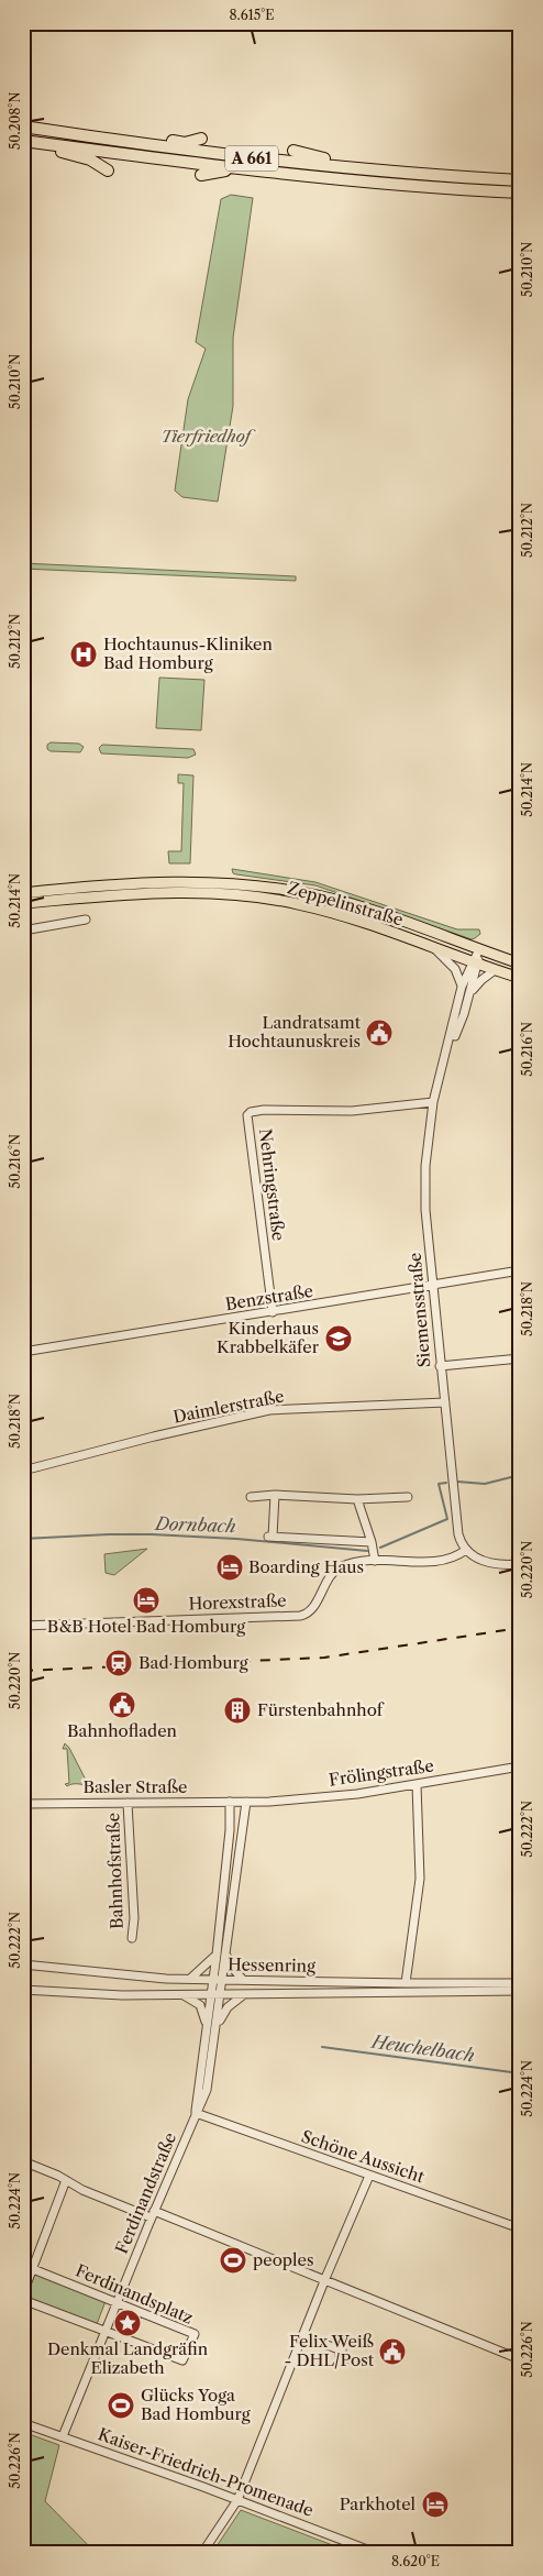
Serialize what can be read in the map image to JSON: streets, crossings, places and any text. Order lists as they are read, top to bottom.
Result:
{
  "streets": {
    "highway": ["A 661"],
    "main road": ["Zeppelinstraße"],
    "street": [
      "Nehringstraße",
      "Benzstraße",
      "Siemensstraße",
      "Daimlerstraße",
      "Horexstraße",
      "Frölingstraße",
      "Basler Straße",
      "Bahnhofstraße",
      "Hessenring",
      "Schöne Aussicht",
      "Ferdinandstraße",
      "Ferdinandsplatz",
      "Kaiser-Friedrich-Promenade"
    ]
  },
  "crossings": [
    ["Zeppelinstraße", "Siemensstraße"],
    ["Nehringstraße", "Benzstraße"],
    ["Nehringstraße", "Siemensstraße"],
    ["Benzstraße", "Siemensstraße"],
    ["Siemensstraße", "Daimlerstraße"],
    ["Siemensstraße", "Horexstraße"],
    ["Frölingstraße", "Basler Straße"],
    ["Frölingstraße", "Ferdinandstraße"],
    ["Basler Straße", "Bahnhofstraße"],
    ["Basler Straße", "Ferdinandstraße"],
    ["Hessenring", "Ferdinandstraße"],
    ["Schöne Aussicht", "Ferdinandstraße"],
    ["Ferdinandstraße", "Ferdinandsplatz"],
    ["Ferdinandstraße", "Kaiser-Friedrich-Promenade"]
  ],
  "water": ["Dornbach", "Heuchelbach"],
  "parks": ["Tierfriedhof"],
  "places": {
    "hospital": ["Hochtaunus-Kliniken Bad Homburg"],
    "public building": ["Landratsamt Hochtaunuskreis", "Bahnhofladen", "Felix Weiß - DHL/Post"],
    "school or university": ["Kinderhaus Krabbelkäfer"],
    "hotel": ["Boarding Haus", "B&B Hotel Bad Homburg", "Parkhotel"],
    "station": ["Bad Homburg"],
    "building": ["Fürstenbahnhof"],
    "sports": ["peoples", "Glücks Yoga Bad Homburg"],
    "place": ["Denkmal Landgräfin Elizabeth"]
  },
  "coordinates": [
    "8.615°E",
    "50.208°N",
    "50.210°N",
    "50.212°N",
    "50.214°N",
    "50.216°N",
    "50.218°N",
    "50.220°N",
    "50.222°N",
    "50.224°N",
    "50.226°N",
    "8.620°E"
  ]
}
